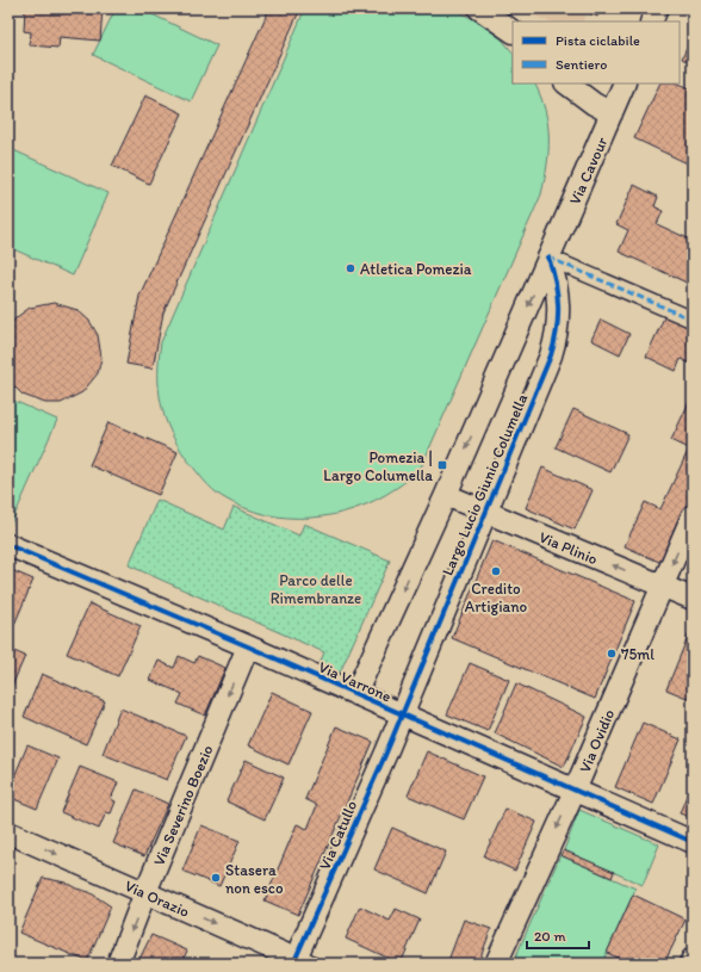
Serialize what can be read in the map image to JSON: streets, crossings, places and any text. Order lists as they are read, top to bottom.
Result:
{
  "streets": {
    "street": [
      "Via Cavour",
      "Largo Lucio Giunio Columella",
      "Via Plinio",
      "Via Varrone",
      "Via Ovidio",
      "Via Severino Boezio",
      "Via Catullo",
      "Via Orazio"
    ]
  },
  "crossings": [
    ["Via Cavour", "Largo Lucio Giunio Columella"],
    ["Largo Lucio Giunio Columella", "Via Plinio"],
    ["Largo Lucio Giunio Columella", "Via Varrone"],
    ["Largo Lucio Giunio Columella", "Via Catullo"],
    ["Via Plinio", "Via Ovidio"],
    ["Via Varrone", "Via Ovidio"],
    ["Via Varrone", "Via Severino Boezio"],
    ["Via Varrone", "Via Catullo"],
    ["Via Severino Boezio", "Via Orazio"],
    ["Via Catullo", "Via Orazio"]
  ],
  "one_way": [
    "Via Plinio",
    "Via Ovidio",
    "Via Severino Boezio",
    "Via Orazio"
  ],
  "parks": ["Parco delle Rimembranze"],
  "places": {
    "other": [
      "Atletica Pomezia",
      "Credito Artigiano",
      "75ml",
      "Stasera non esco"
    ],
    "transit": ["Pomezia | Largo Columella"]
  },
  "legend": ["Pista ciclabile", "Sentiero"],
  "scale_bar": "20 m"
}
